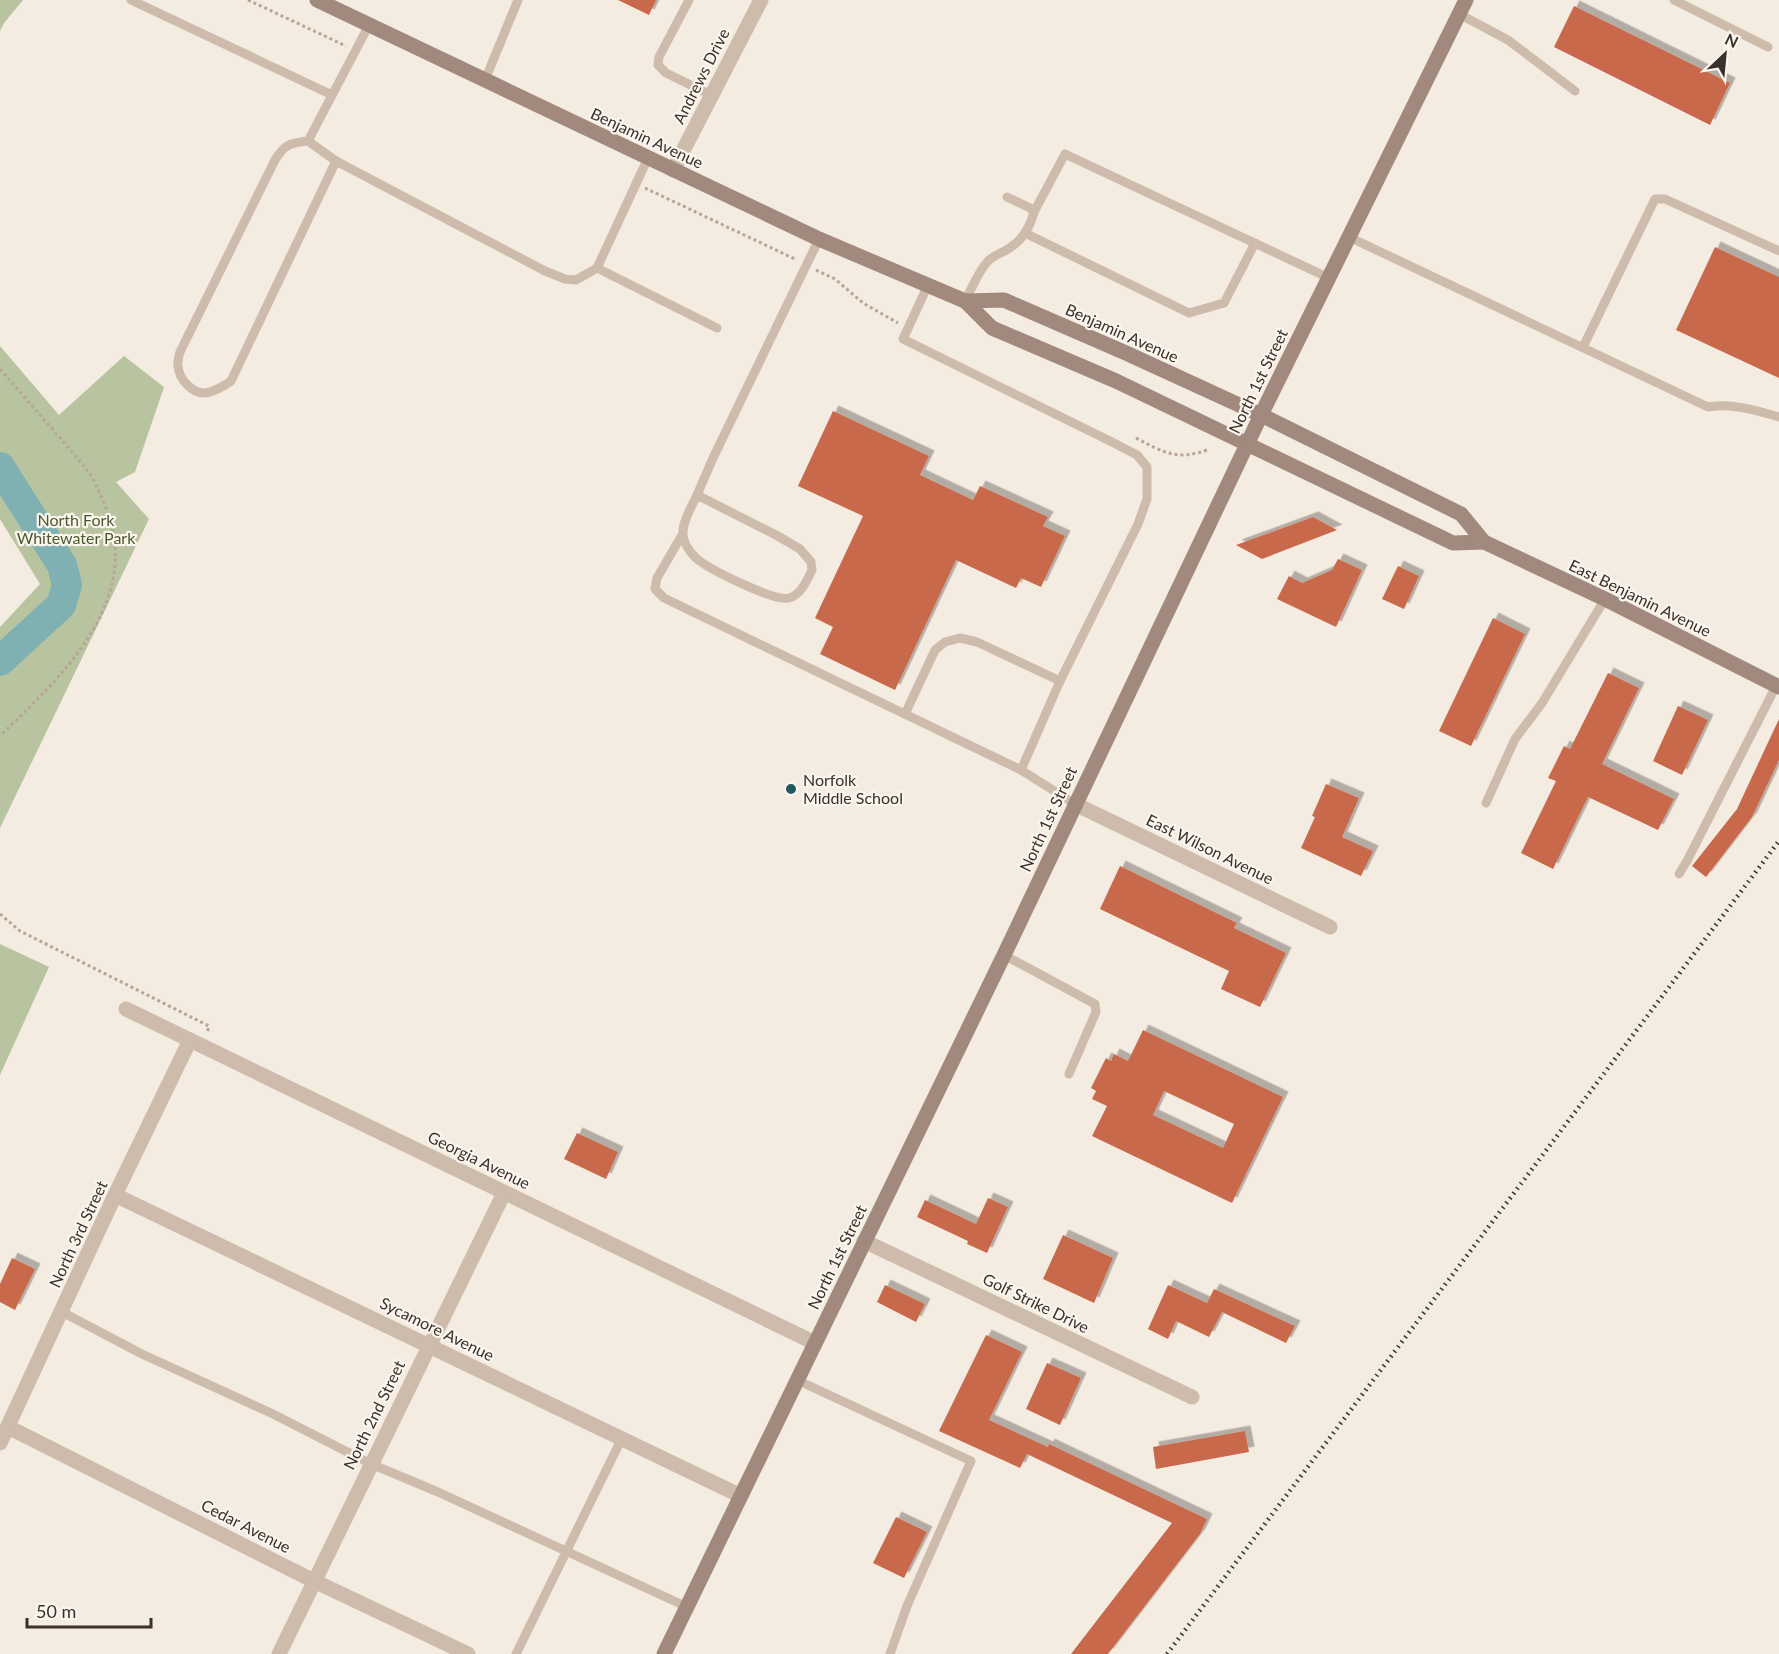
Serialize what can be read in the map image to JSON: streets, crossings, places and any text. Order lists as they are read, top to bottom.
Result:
{
  "streets": {
    "main road": ["Benjamin Avenue", "North 1st Street", "East Benjamin Avenue"],
    "street": [
      "Andrews Drive",
      "East Wilson Avenue",
      "Georgia Avenue",
      "North 3rd Street",
      "Golf Strike Drive",
      "Sycamore Avenue",
      "North 2nd Street",
      "Cedar Avenue"
    ]
  },
  "crossings": [
    ["Andrews Drive", "Benjamin Avenue"],
    ["Benjamin Avenue", "North 1st Street"],
    ["Benjamin Avenue", "East Benjamin Avenue"],
    ["North 1st Street", "East Benjamin Avenue"],
    ["North 1st Street", "East Wilson Avenue"],
    ["North 1st Street", "Georgia Avenue"],
    ["North 1st Street", "Golf Strike Drive"],
    ["North 1st Street", "Sycamore Avenue"],
    ["Georgia Avenue", "North 3rd Street"],
    ["Georgia Avenue", "North 2nd Street"],
    ["North 3rd Street", "Sycamore Avenue"],
    ["North 3rd Street", "Cedar Avenue"],
    ["Sycamore Avenue", "North 2nd Street"],
    ["North 2nd Street", "Cedar Avenue"]
  ],
  "parks": ["North Fork Whitewater Park"],
  "places": ["Norfolk Middle School"],
  "scale_bar": "50 m",
  "north": "top right"
}
